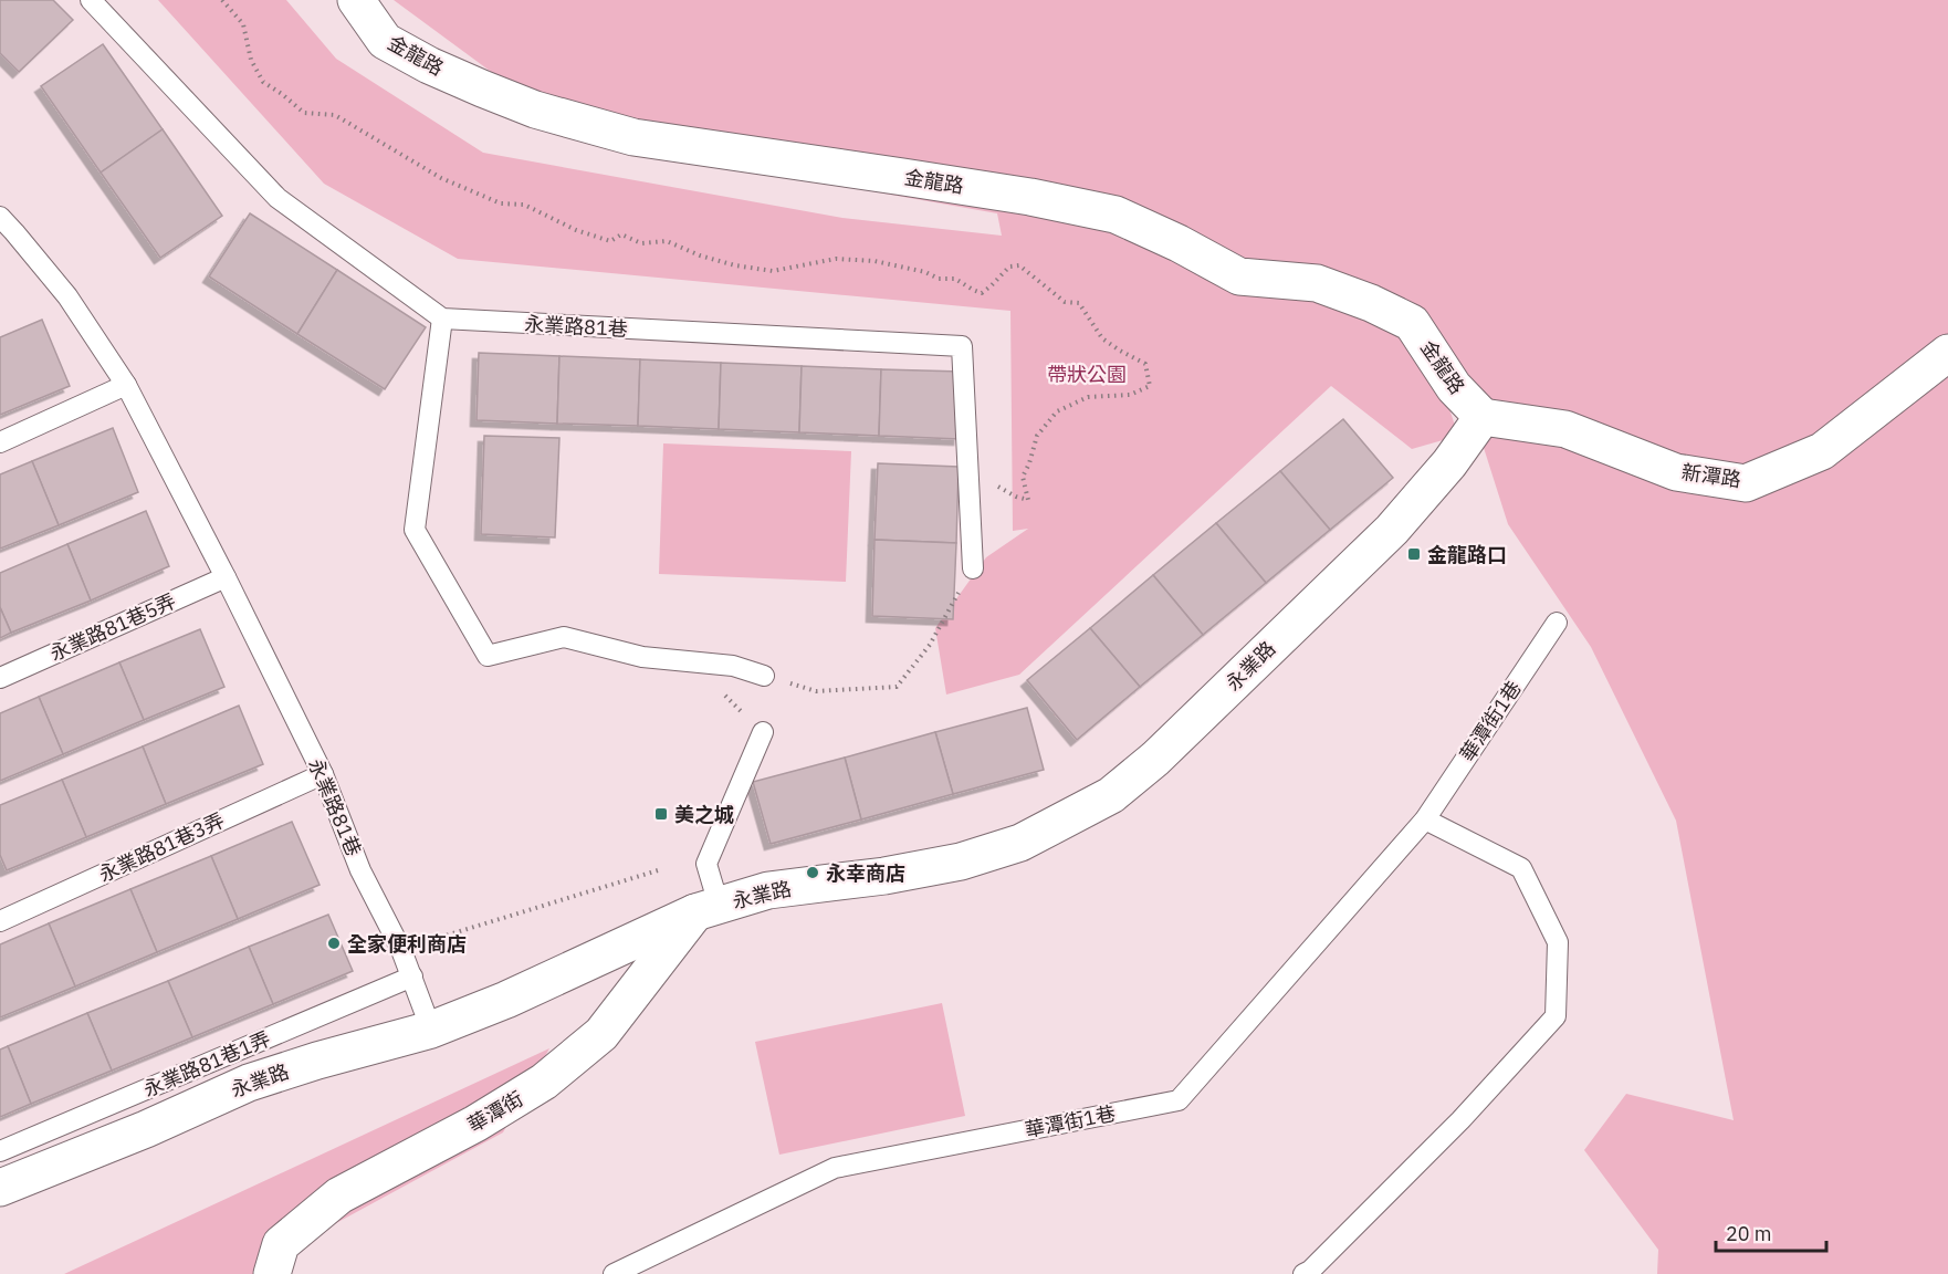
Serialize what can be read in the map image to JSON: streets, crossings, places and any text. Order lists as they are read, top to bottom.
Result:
{
  "streets": {
    "street": [
      "金龍路",
      "新潭路",
      "永業路",
      "華潭街"
    ],
    "lane": [
      "永業路81巷",
      "永業路81巷5弄",
      "華潭街1巷",
      "永業路81巷3弄",
      "永業路81巷1弄"
    ]
  },
  "crossings": [
    ["金龍路", "新潭路"],
    ["金龍路", "永業路"],
    ["永業路81巷", "永業路81巷5弄"],
    ["永業路81巷", "永業路"],
    ["永業路81巷", "永業路81巷3弄"],
    ["永業路81巷", "永業路81巷1弄"],
    ["新潭路", "永業路"],
    ["永業路", "華潭街"]
  ],
  "parks": ["帶狀公園"],
  "places": {
    "transit": ["金龍路口", "美之城"],
    "other": ["永幸商店", "全家便利商店"]
  },
  "scale_bar": "20 m"
}
